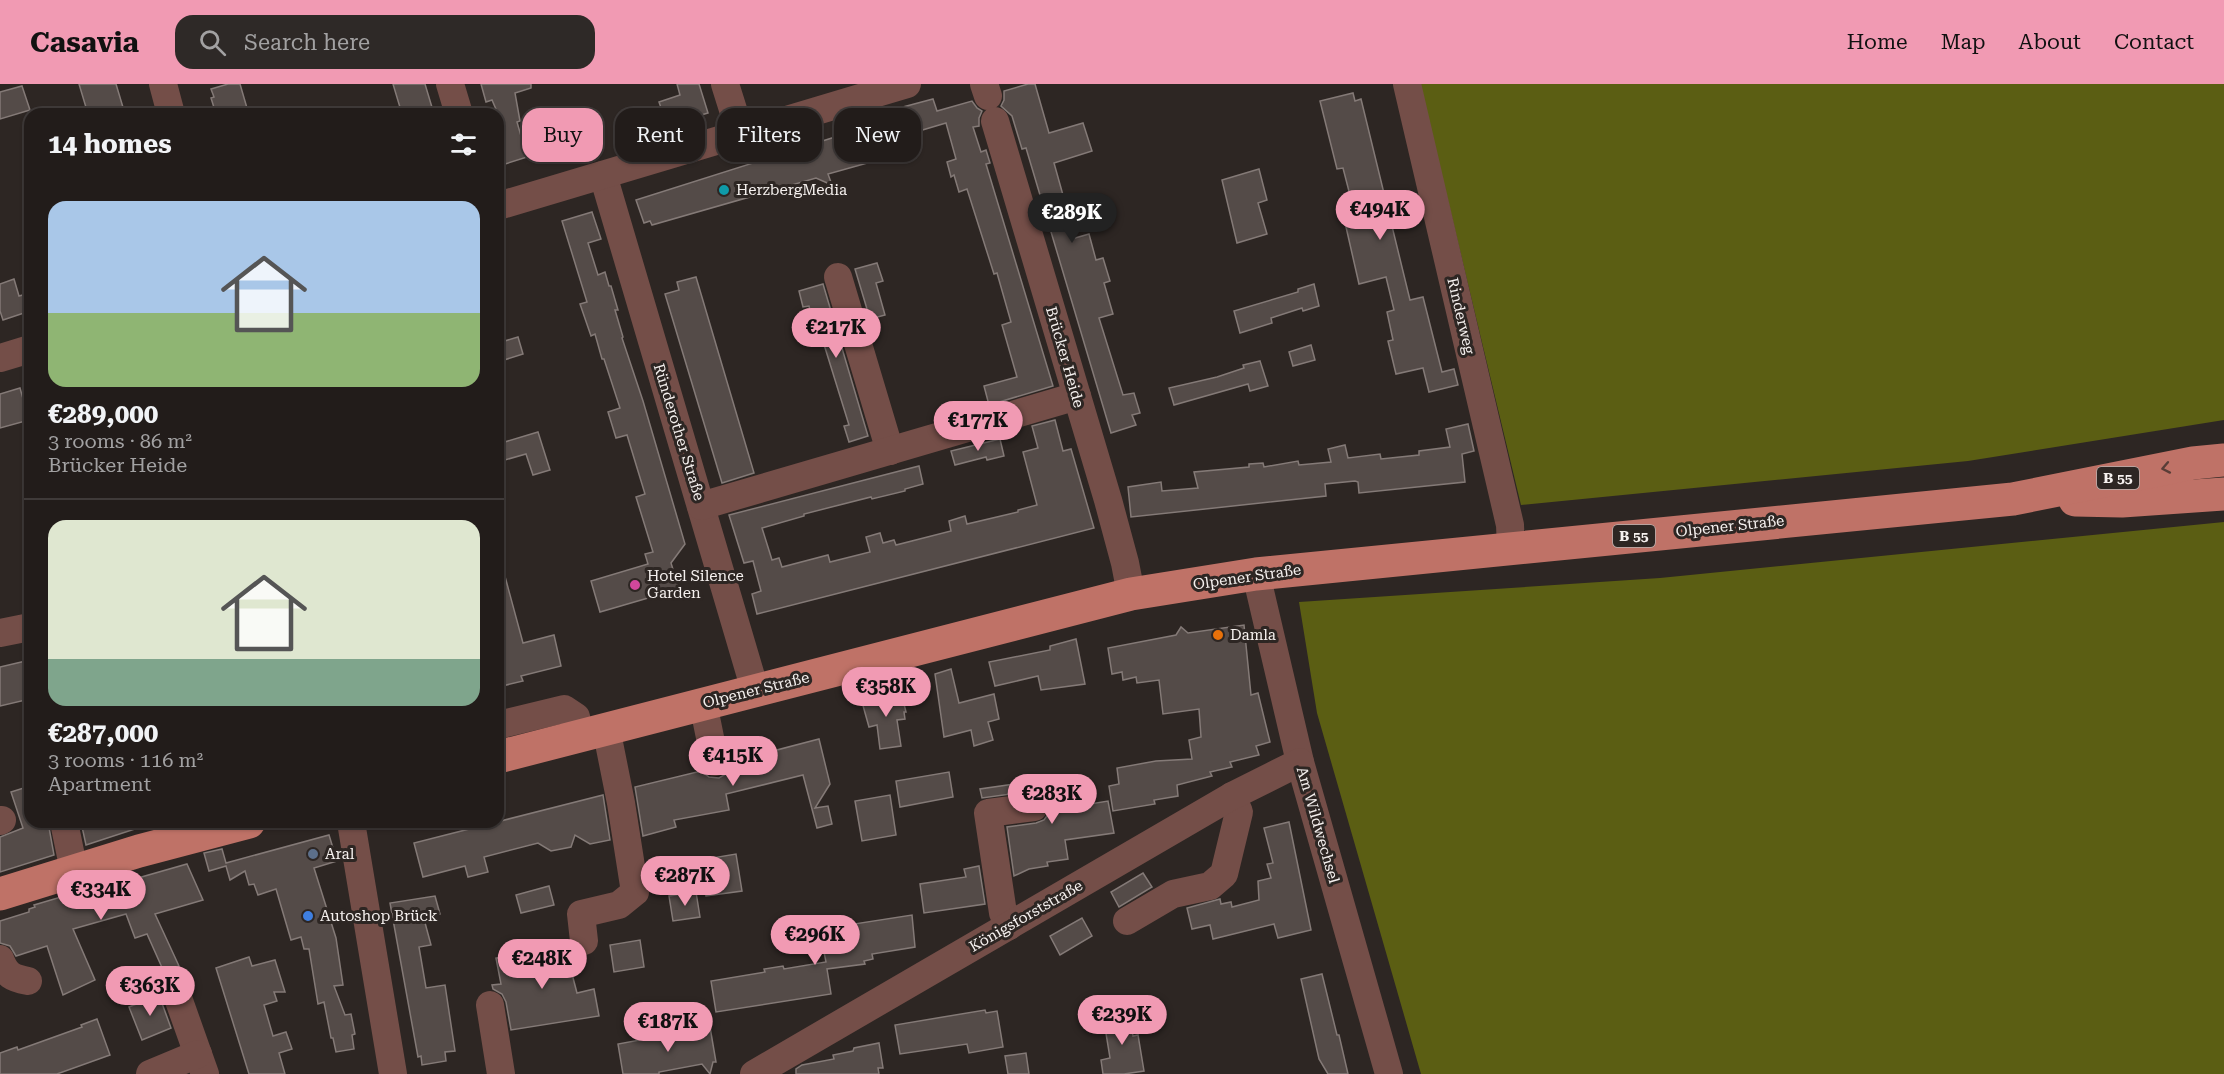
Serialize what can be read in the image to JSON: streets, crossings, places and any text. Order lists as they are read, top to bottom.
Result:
{
  "streets": {
    "main road": ["B 55", "Olpener Straße"],
    "street": [
      "Rinderweg",
      "Brücker Heide",
      "Ründerother Straße",
      "Am Wildwechsel",
      "Königsforststraße"
    ]
  },
  "crossings": [
    ["Rinderweg", "Olpener Straße"],
    ["Brücker Heide", "Olpener Straße"],
    ["Ründerother Straße", "Olpener Straße"],
    ["Olpener Straße", "Am Wildwechsel"],
    ["Am Wildwechsel", "Königsforststraße"]
  ],
  "places": [
    "HerzbergMedia",
    "Hotel Silence Garden",
    "Damla",
    "Aral",
    "Autoshop Brück"
  ],
  "page": {
    "header": "Casavia",
    "search": "Search here",
    "nav": [
      "Home",
      "Map",
      "About",
      "Contact"
    ],
    "chip": [
      "Buy",
      "Rent",
      "Filters",
      "New"
    ],
    "heading": "14 homes",
    "list": [
      {
        "name": "€289,000",
        "note": "3 rooms · 86 m² · Brücker Heide"
      },
      {
        "name": "€287,000",
        "note": "3 rooms · 116 m² · Apartment"
      }
    ],
    "price": [
      "€494K",
      "€289K",
      "€217K",
      "€177K",
      "€358K",
      "€415K",
      "€283K",
      "€287K",
      "€334K",
      "€296K",
      "€248K",
      "€363K",
      "€239K",
      "€187K"
    ]
  }
}
